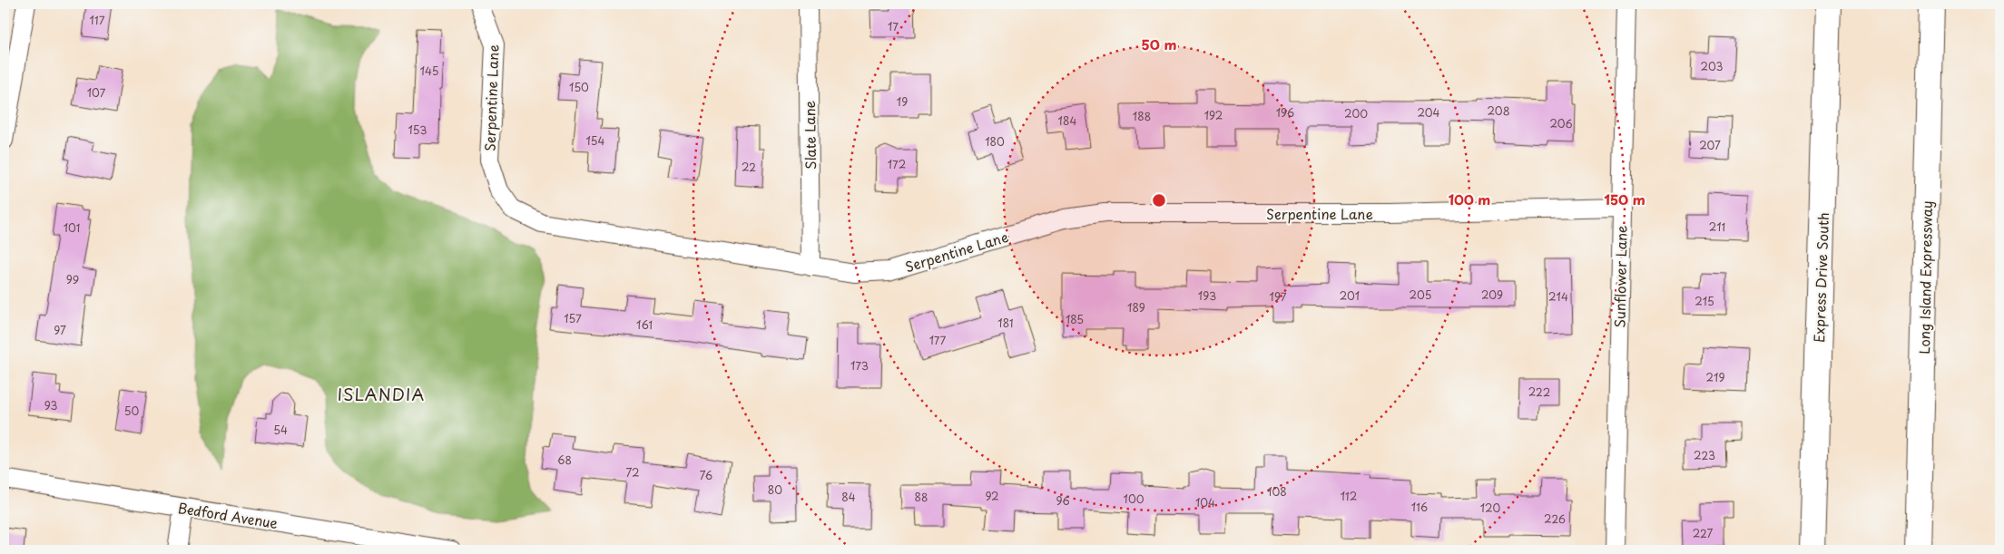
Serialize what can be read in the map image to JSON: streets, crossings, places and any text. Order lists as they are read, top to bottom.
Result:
{
  "streets": {
    "main road": ["Express Drive South", "Long Island Expressway"],
    "street": [
      "Serpentine Lane",
      "Slate Lane",
      "Sunflower Lane",
      "Bedford Avenue"
    ]
  },
  "crossings": [
    ["Serpentine Lane", "Slate Lane"],
    ["Serpentine Lane", "Sunflower Lane"]
  ],
  "districts": ["ISLANDIA"],
  "house_numbers": [
    "117",
    "17",
    "203",
    "145",
    "150",
    "107",
    "19",
    "208",
    "196",
    "204",
    "200",
    "192",
    "188",
    "184",
    "206",
    "153",
    "154",
    "180",
    "207",
    "172",
    "22",
    "211",
    "101",
    "99",
    "205",
    "209",
    "193",
    "201",
    "197",
    "214",
    "215",
    "189",
    "157",
    "185",
    "181",
    "161",
    "97",
    "177",
    "173",
    "219",
    "222",
    "93",
    "50",
    "54",
    "223",
    "68",
    "72",
    "76",
    "80",
    "108",
    "92",
    "112",
    "84",
    "88",
    "100",
    "96",
    "104",
    "116",
    "120",
    "226",
    "227"
  ],
  "rings": ["50 m", "100 m", "150 m"]
}
